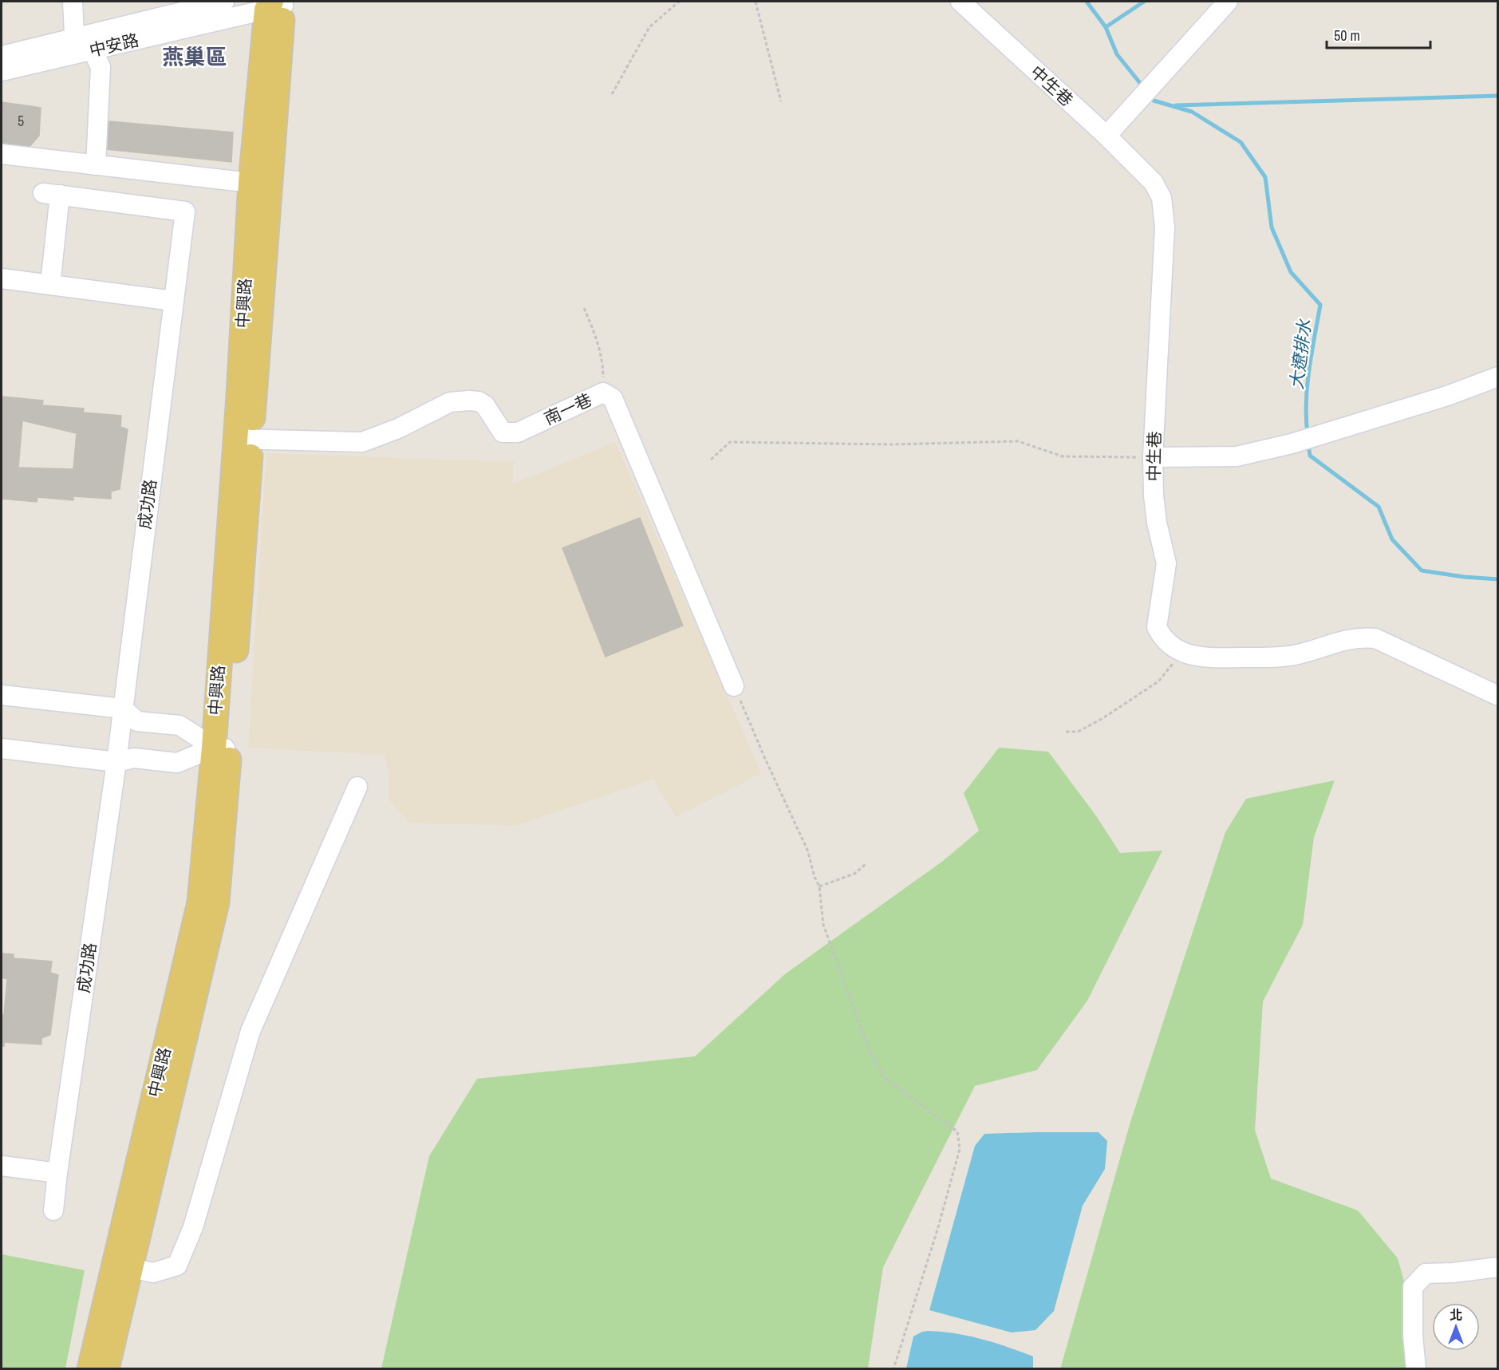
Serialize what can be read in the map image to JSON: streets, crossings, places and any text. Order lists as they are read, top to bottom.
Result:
{
  "streets": {
    "main road": ["中興路"],
    "street": [
      "中安路",
      "中生巷",
      "南一巷",
      "成功路"
    ]
  },
  "crossings": [
    ["中安路", "中興路"],
    ["中興路", "南一巷"]
  ],
  "districts": ["燕巢區"],
  "water": ["大遼排水"],
  "house_numbers": ["5"],
  "scale_bar": "50 m",
  "north": "top"
}
